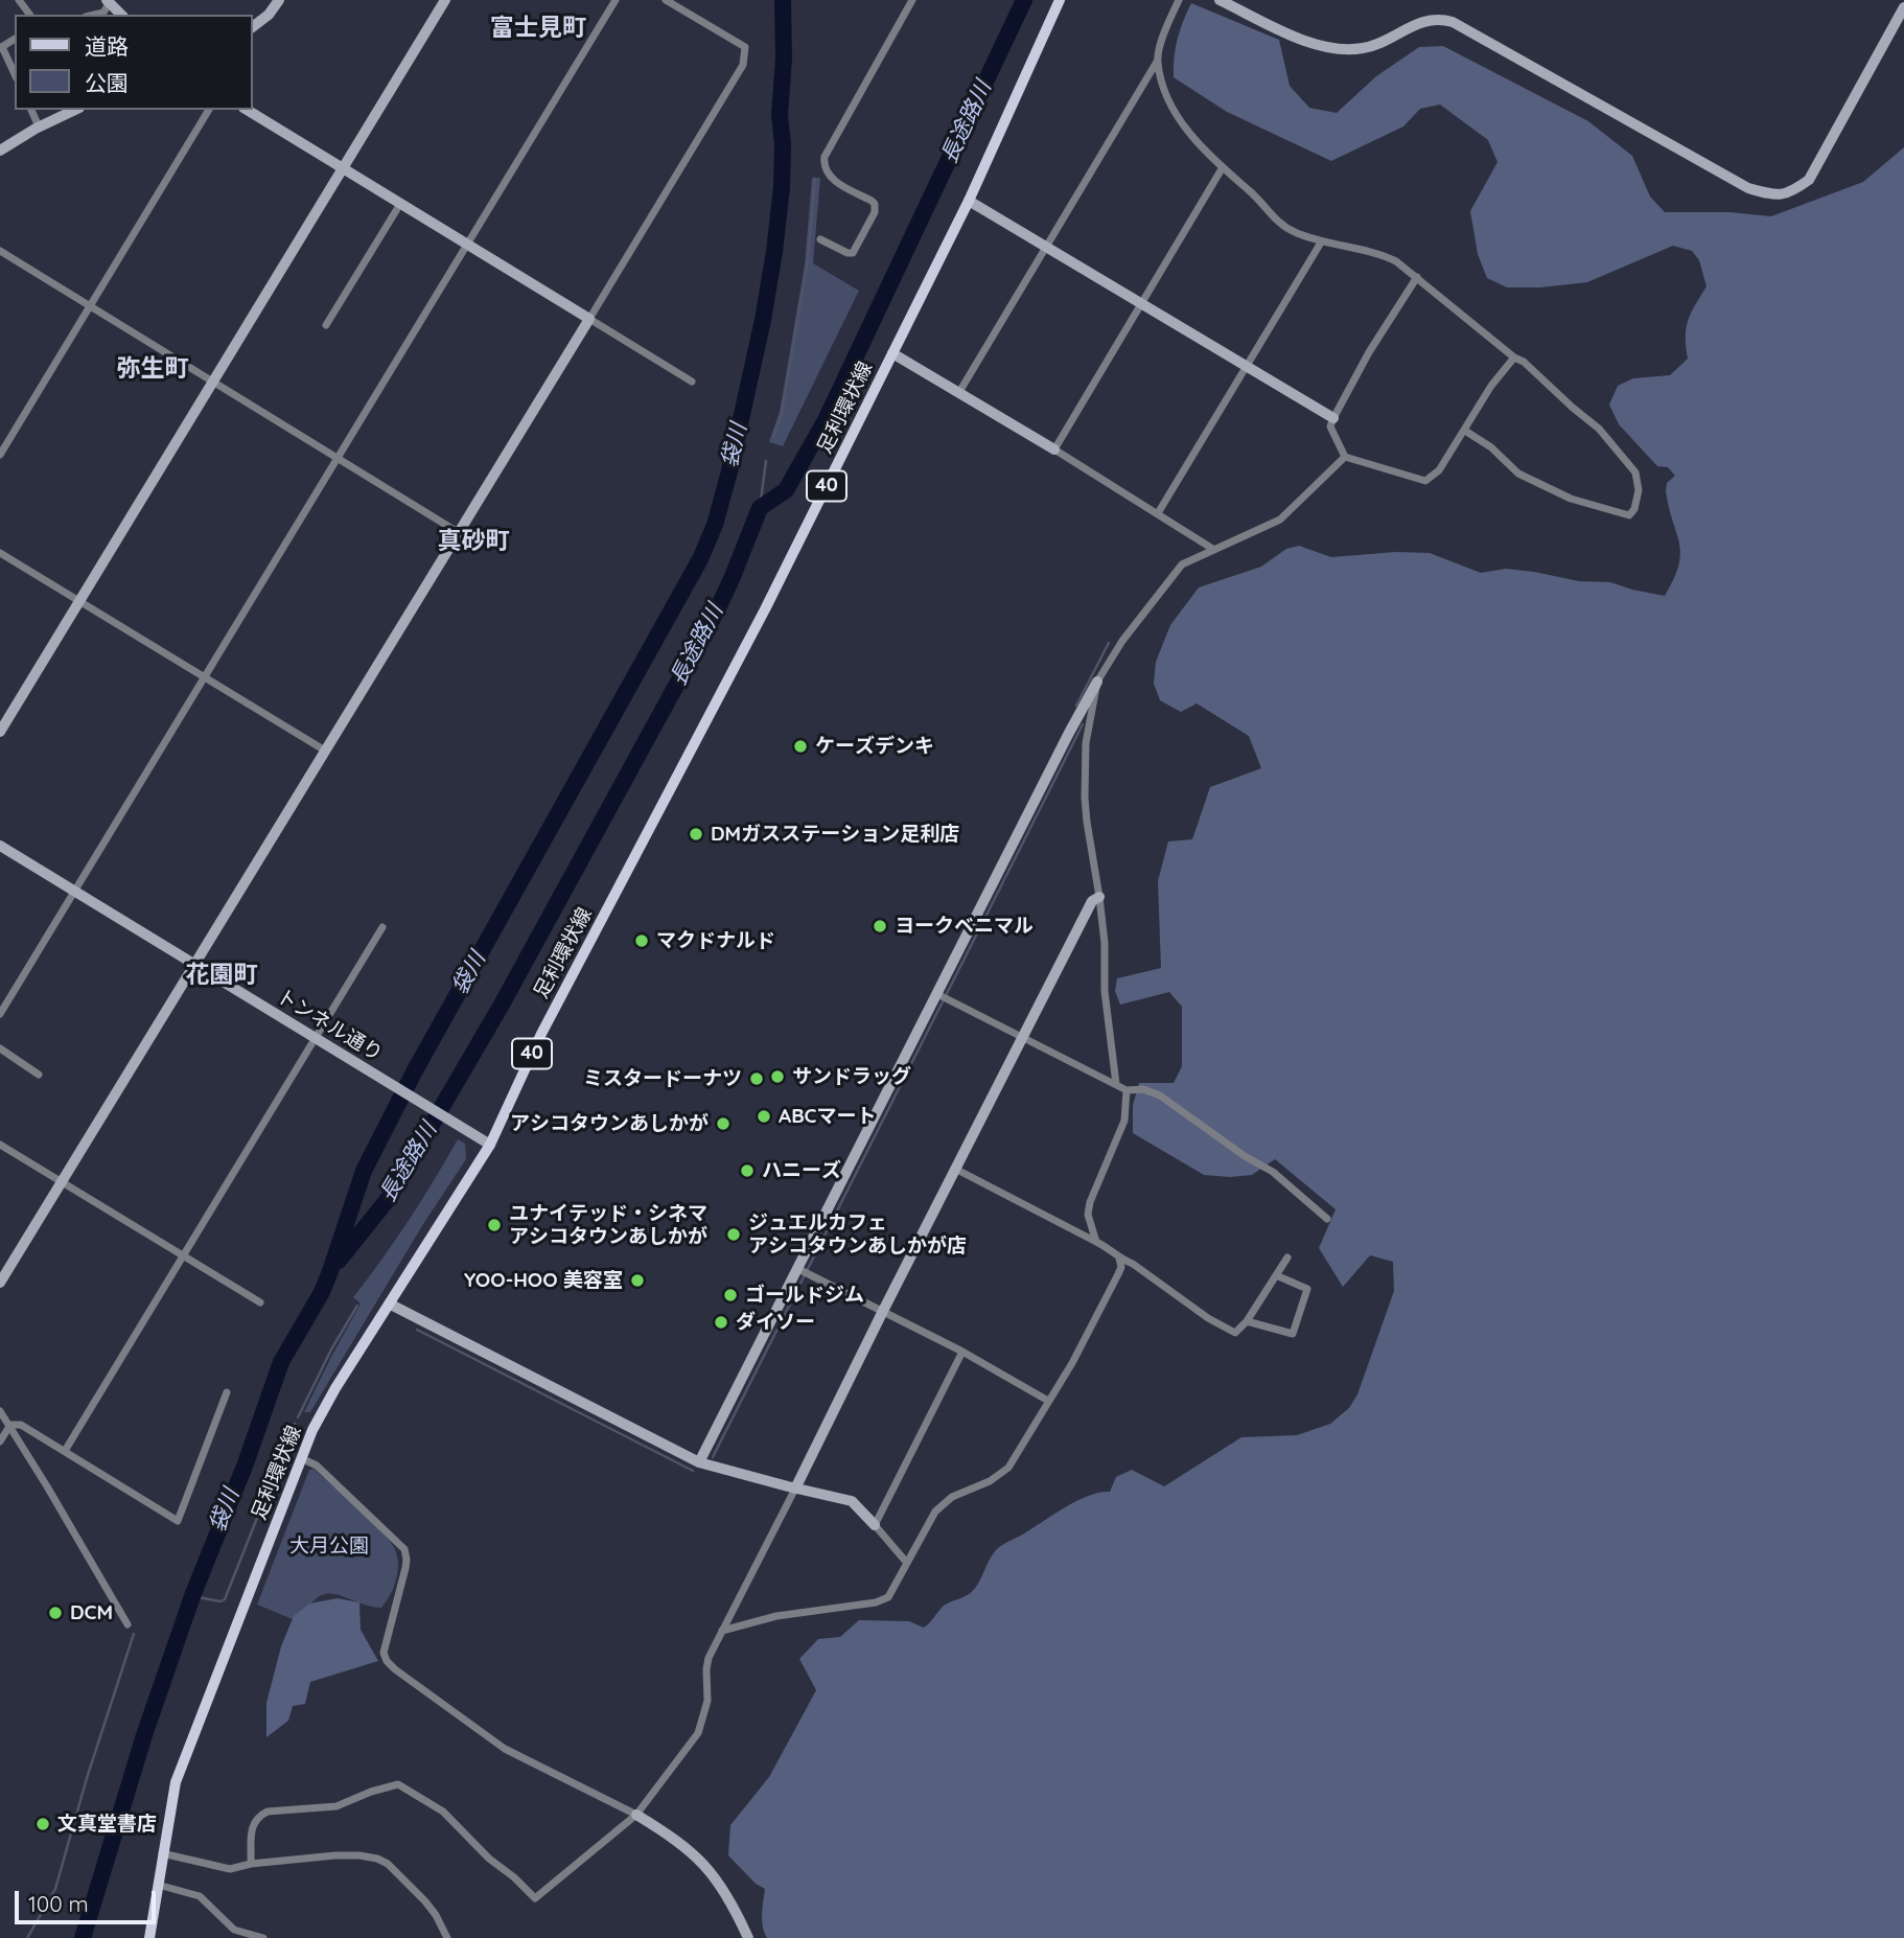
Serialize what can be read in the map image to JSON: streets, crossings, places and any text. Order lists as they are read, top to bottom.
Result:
{
  "streets": {
    "main road": ["足利環状線", "40"],
    "street": ["トンネル通り"]
  },
  "crossings": [
    ["足利環状線", "トンネル通り"]
  ],
  "districts": [
    "富士見町",
    "弥生町",
    "真砂町",
    "花園町"
  ],
  "water": ["長途路川", "袋川"],
  "parks": ["大月公園"],
  "places": [
    "ケーズデンキ",
    "DMガスステーション足利店",
    "ヨークベニマル",
    "マクドナルド",
    "サンドラッグ",
    "ミスタードーナツ",
    "ABCマート",
    "アシコタウンあしかが",
    "ハニーズ",
    "ユナイテッド・シネマ アシコタウンあしかが",
    "ジュエルカフェ アシコタウンあしかが店",
    "YOO-HOO 美容室",
    "ゴールドジム",
    "ダイソー",
    "DCM",
    "文真堂書店"
  ],
  "legend": ["道路", "公園"],
  "scale_bar": "100 m"
}
